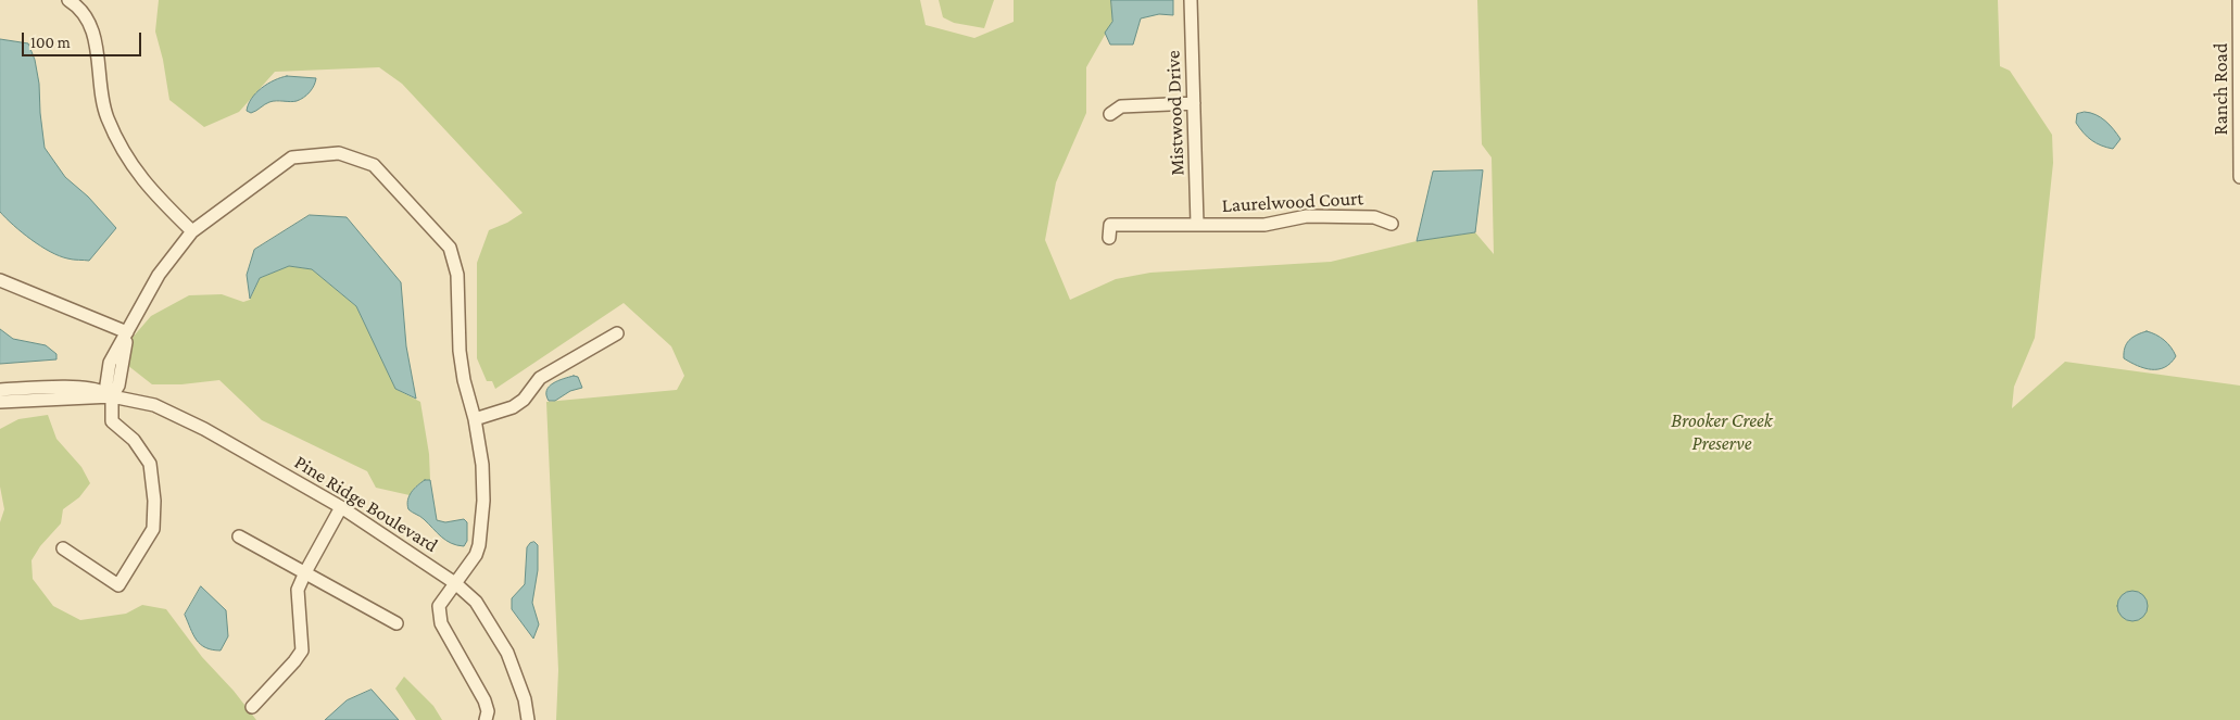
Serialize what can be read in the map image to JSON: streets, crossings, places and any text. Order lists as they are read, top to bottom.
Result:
{
  "streets": {
    "street": [
      "Ranch Road",
      "Mistwood Drive",
      "Laurelwood Court",
      "Pine Ridge Boulevard"
    ]
  },
  "crossings": [
    ["Mistwood Drive", "Laurelwood Court"]
  ],
  "parks": ["Brooker Creek Preserve"],
  "scale_bar": "100 m"
}
